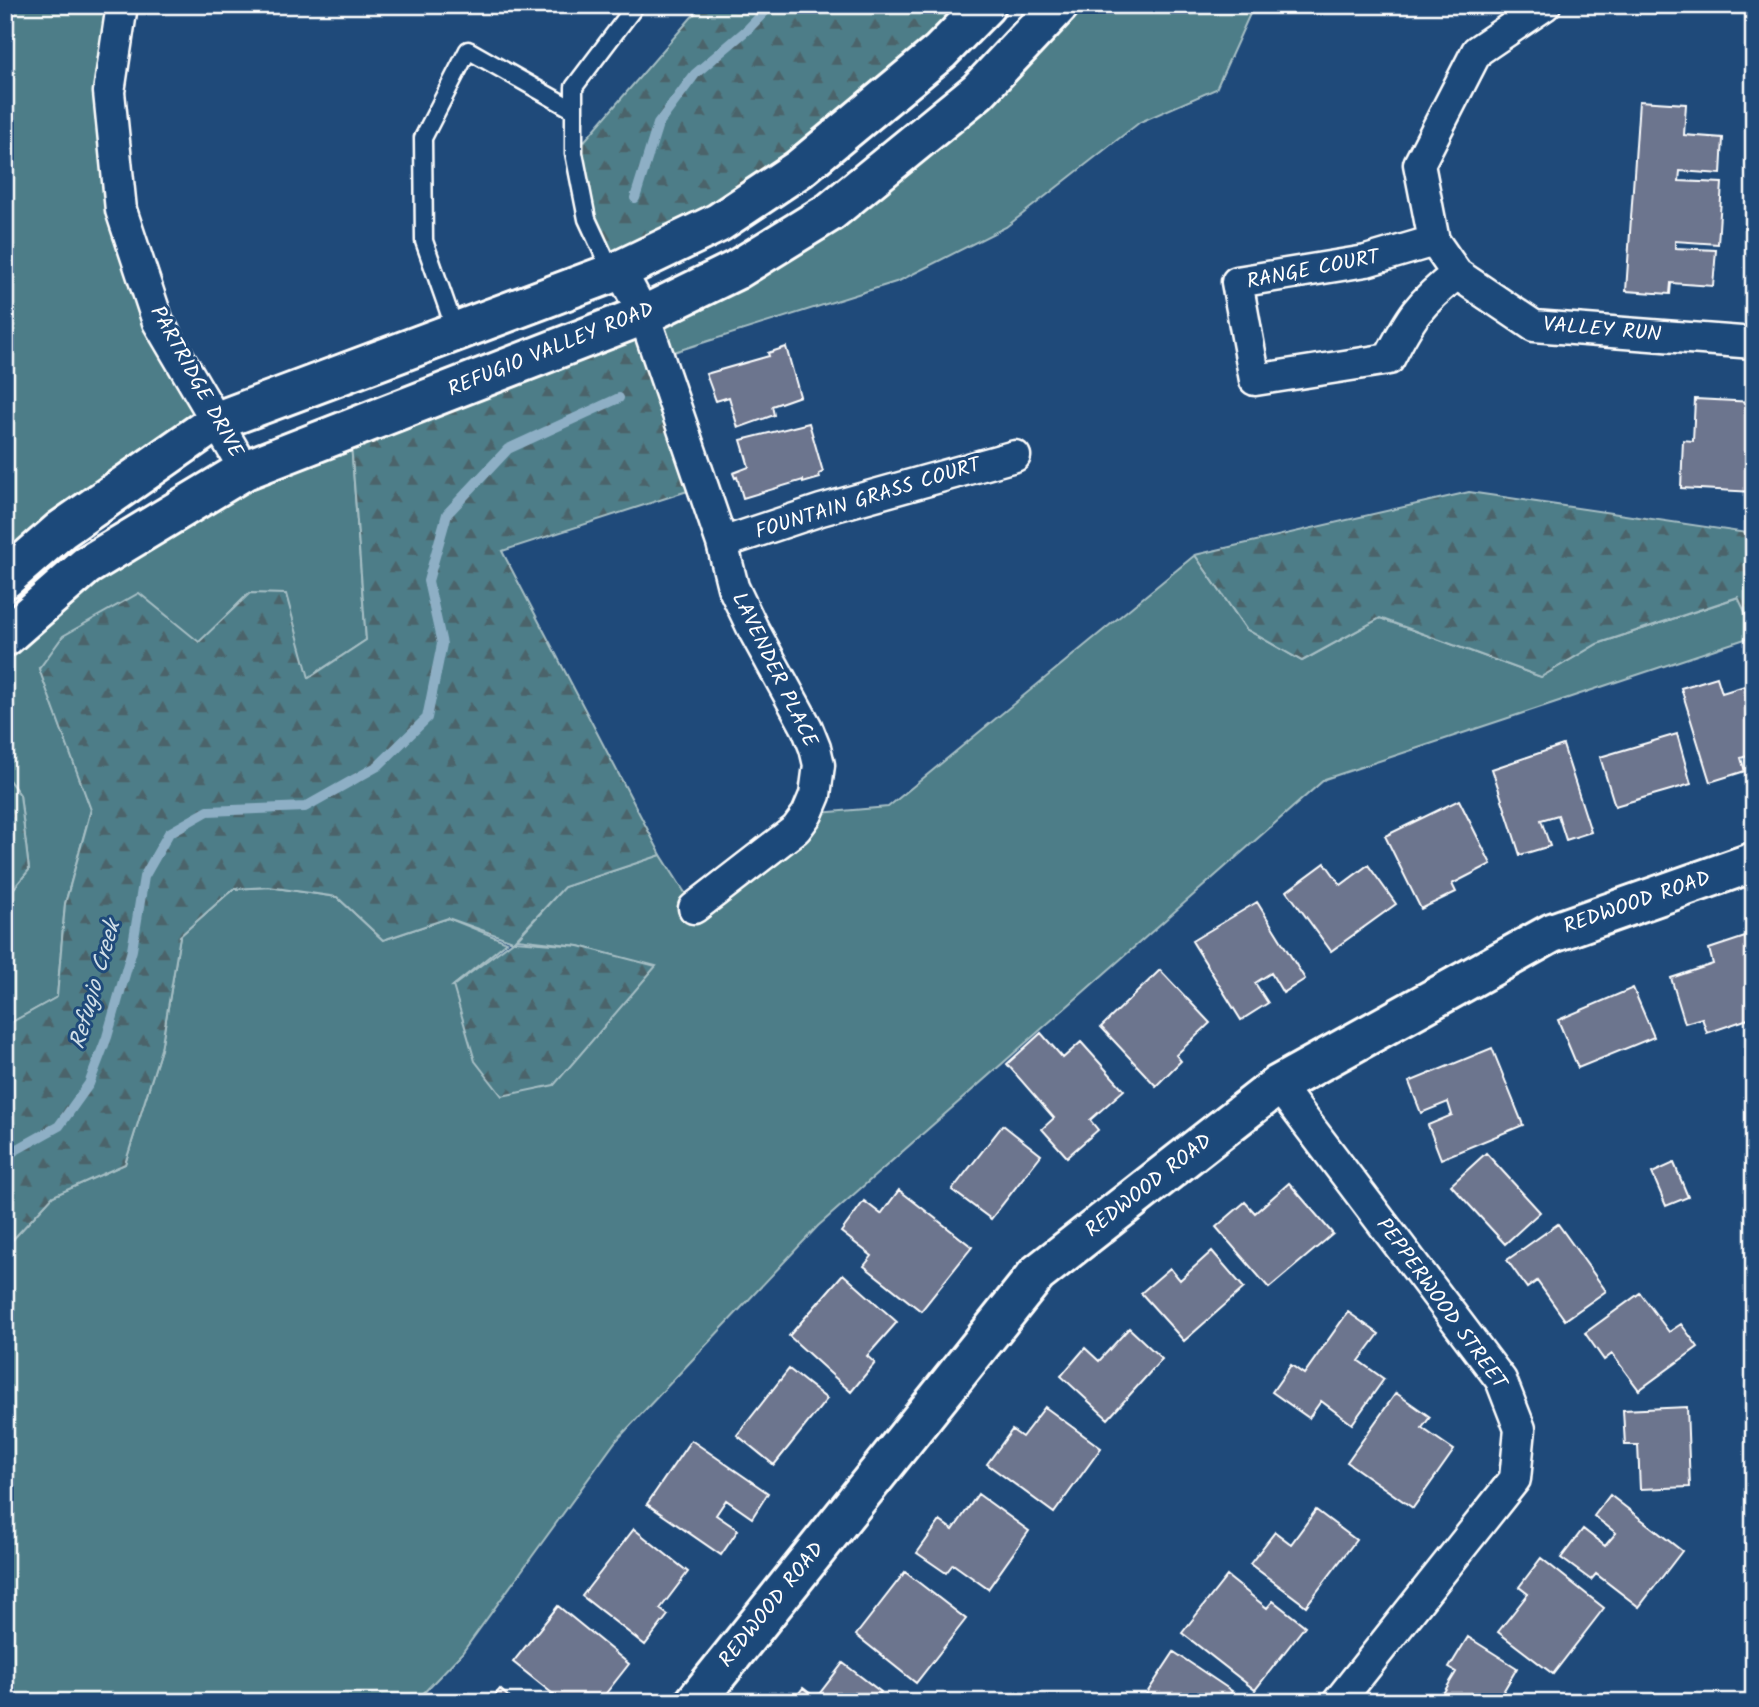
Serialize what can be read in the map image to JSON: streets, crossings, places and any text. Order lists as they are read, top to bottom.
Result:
{
  "streets": {
    "street": [
      "RANGE COURT",
      "VALLEY RUN",
      "REFUGIO VALLEY ROAD",
      "PARTRIDGE DRIVE",
      "FOUNTAIN GRASS COURT",
      "LAVENDER PLACE",
      "REDWOOD ROAD",
      "PEPPERWOOD STREET"
    ]
  },
  "crossings": [
    ["RANGE COURT", "VALLEY RUN"],
    ["REFUGIO VALLEY ROAD", "PARTRIDGE DRIVE"],
    ["REFUGIO VALLEY ROAD", "LAVENDER PLACE"],
    ["FOUNTAIN GRASS COURT", "LAVENDER PLACE"],
    ["REDWOOD ROAD", "PEPPERWOOD STREET"]
  ],
  "water": ["Refugio Creek"]
}
